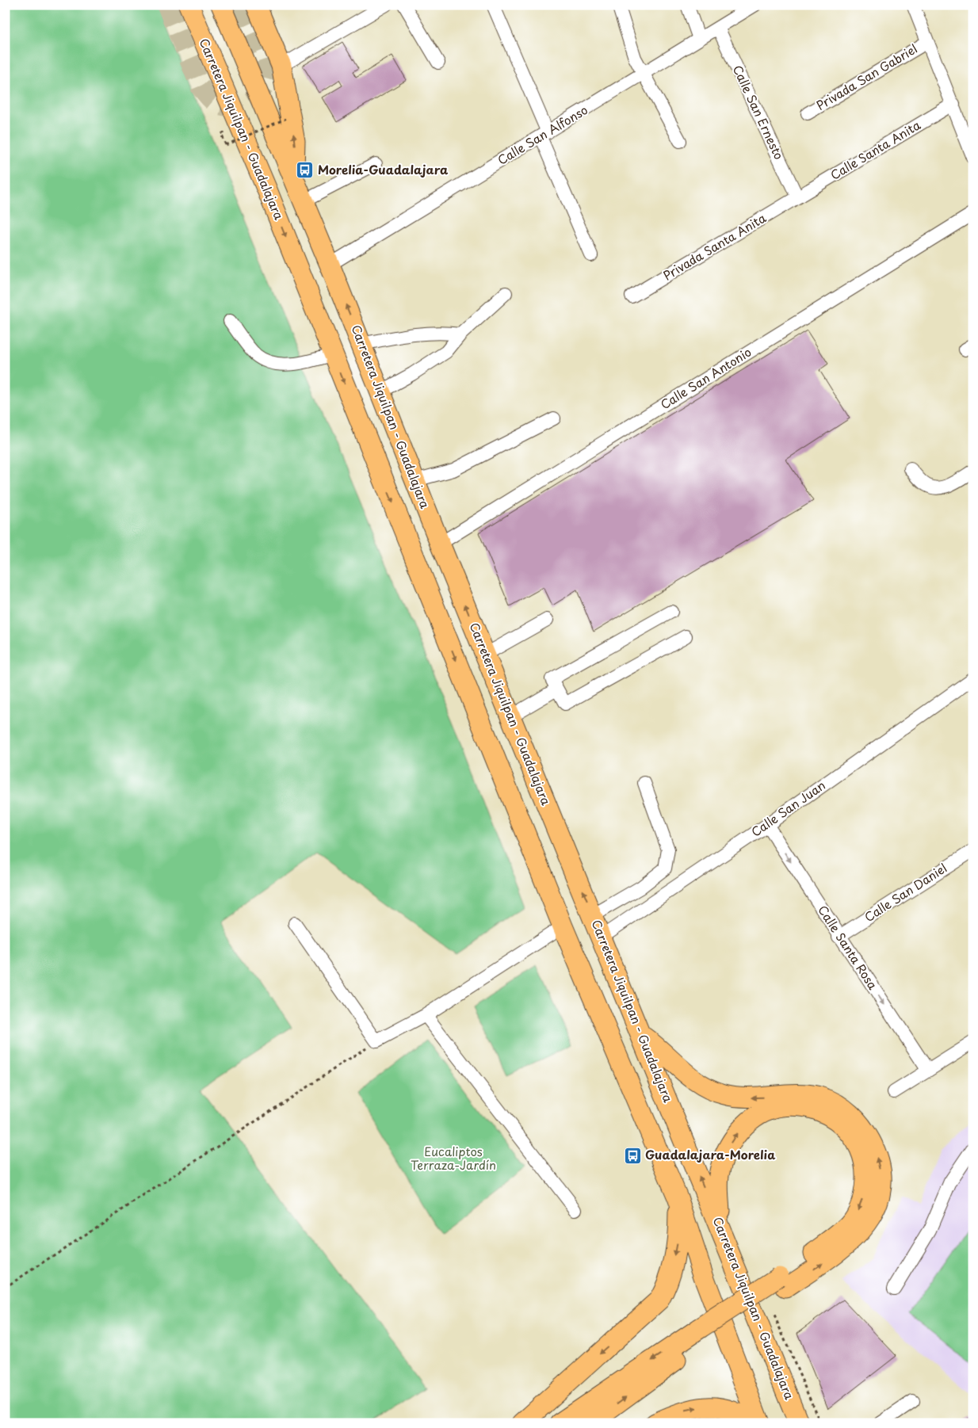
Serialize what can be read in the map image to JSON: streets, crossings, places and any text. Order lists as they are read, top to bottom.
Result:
{
  "streets": {
    "highway": ["Carretera Jiquilpan - Guadalajara"],
    "street": [
      "Privada San Gabriel",
      "Calle San Ernesto",
      "Calle San Alfonso",
      "Calle Santa Anita",
      "Privada Santa Anita",
      "Calle San Antonio",
      "Calle San Juan",
      "Calle San Daniel",
      "Calle Santa Rosa"
    ]
  },
  "crossings": [
    ["Calle San Ernesto", "Calle San Alfonso"],
    ["Calle San Ernesto", "Calle Santa Anita"],
    ["Calle San Ernesto", "Privada Santa Anita"],
    ["Carretera Jiquilpan - Guadalajara", "Calle San Alfonso"],
    ["Carretera Jiquilpan - Guadalajara", "Calle San Antonio"],
    ["Carretera Jiquilpan - Guadalajara", "Calle San Juan"],
    ["Calle Santa Anita", "Privada Santa Anita"],
    ["Calle San Juan", "Calle Santa Rosa"],
    ["Calle San Daniel", "Calle Santa Rosa"]
  ],
  "one_way": ["Calle Santa Rosa"],
  "parks": ["Eucaliptos Terraza-Jardín"],
  "places": {
    "bus stop": ["Morelia-Guadalajara", "Guadalajara-Morelia"]
  }
}
